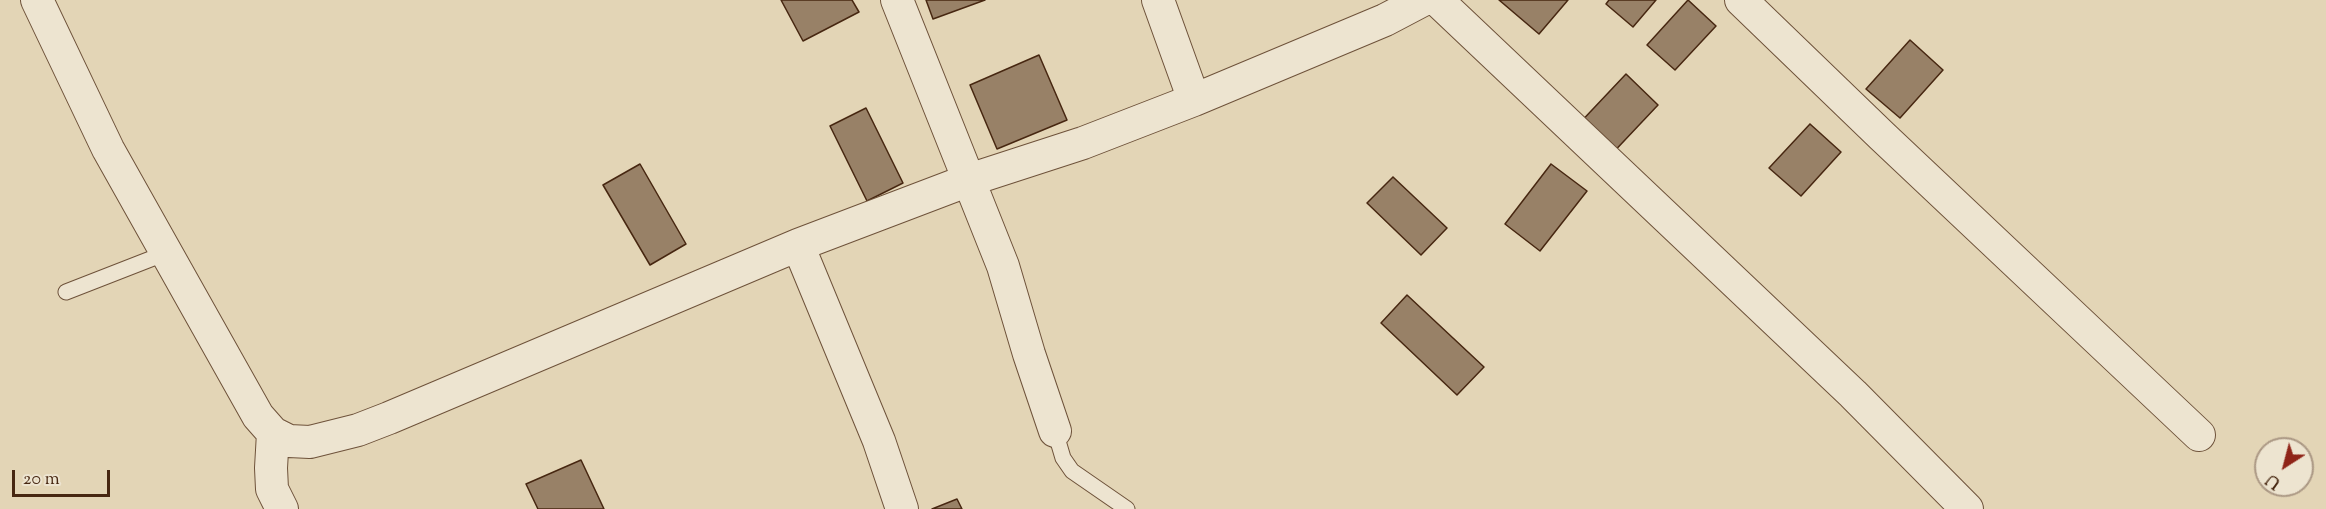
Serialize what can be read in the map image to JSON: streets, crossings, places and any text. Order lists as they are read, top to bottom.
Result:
{
  "scale_bar": "20 m",
  "north": "bottom left"
}
